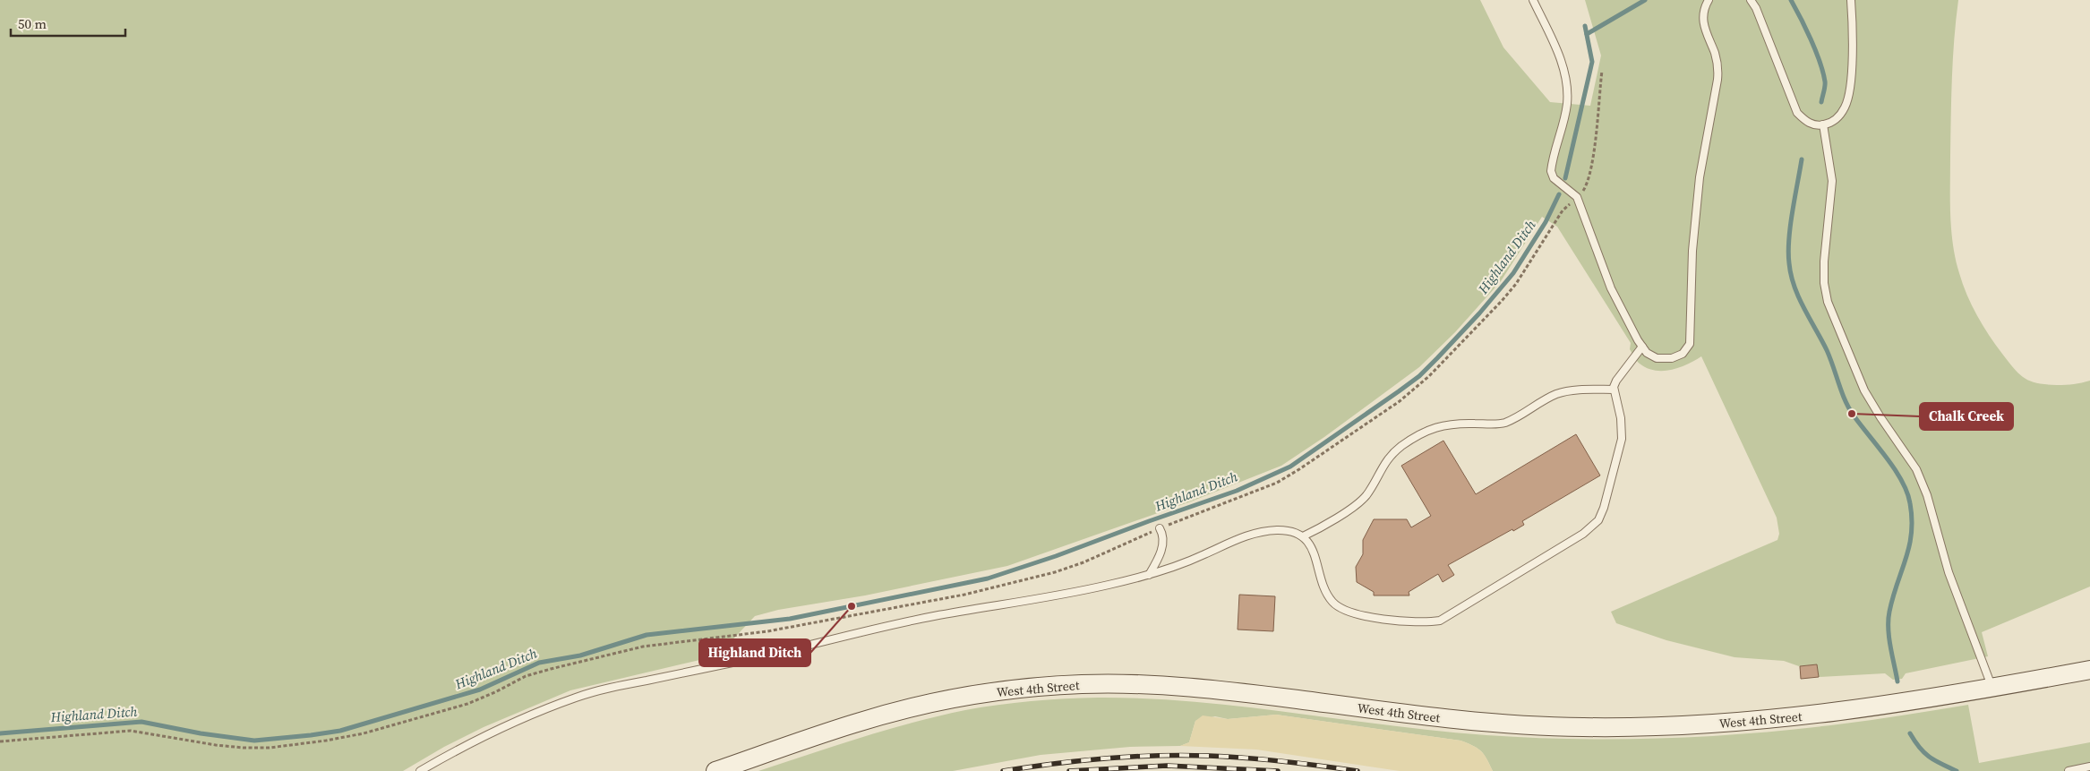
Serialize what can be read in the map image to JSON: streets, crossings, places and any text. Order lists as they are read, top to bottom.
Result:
{
  "streets": {
    "main road": ["West 4th Street"]
  },
  "water": ["Highland Ditch"],
  "places": ["Chalk Creek", "Highland Ditch"],
  "scale_bar": "50 m"
}
